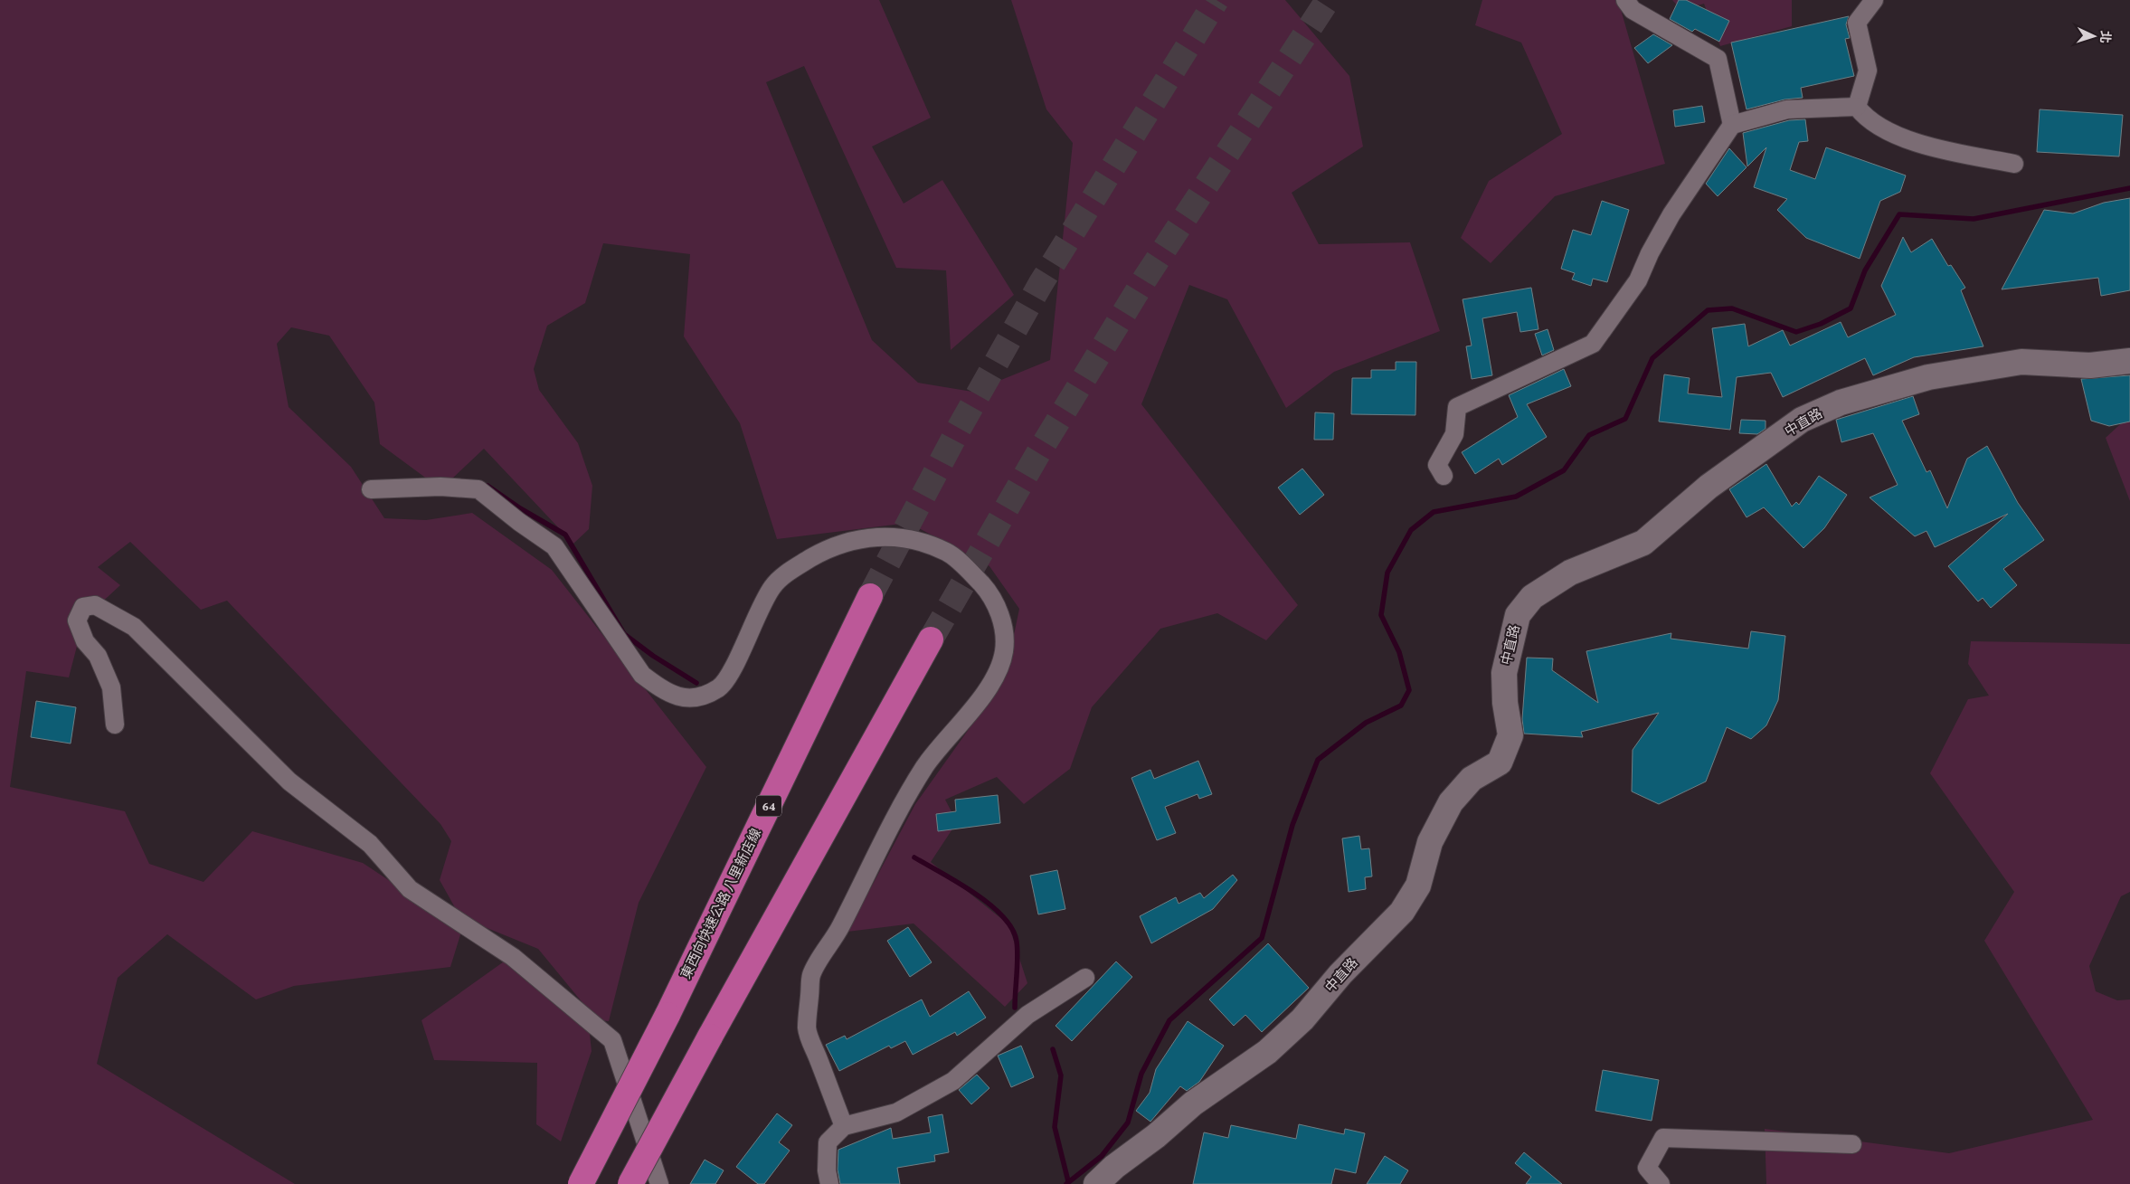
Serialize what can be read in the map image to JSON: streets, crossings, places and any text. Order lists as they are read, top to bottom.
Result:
{
  "streets": {
    "highway": ["64", "東西向快速公路 八里新店線"],
    "street": ["中直路"]
  },
  "north": "right"
}
